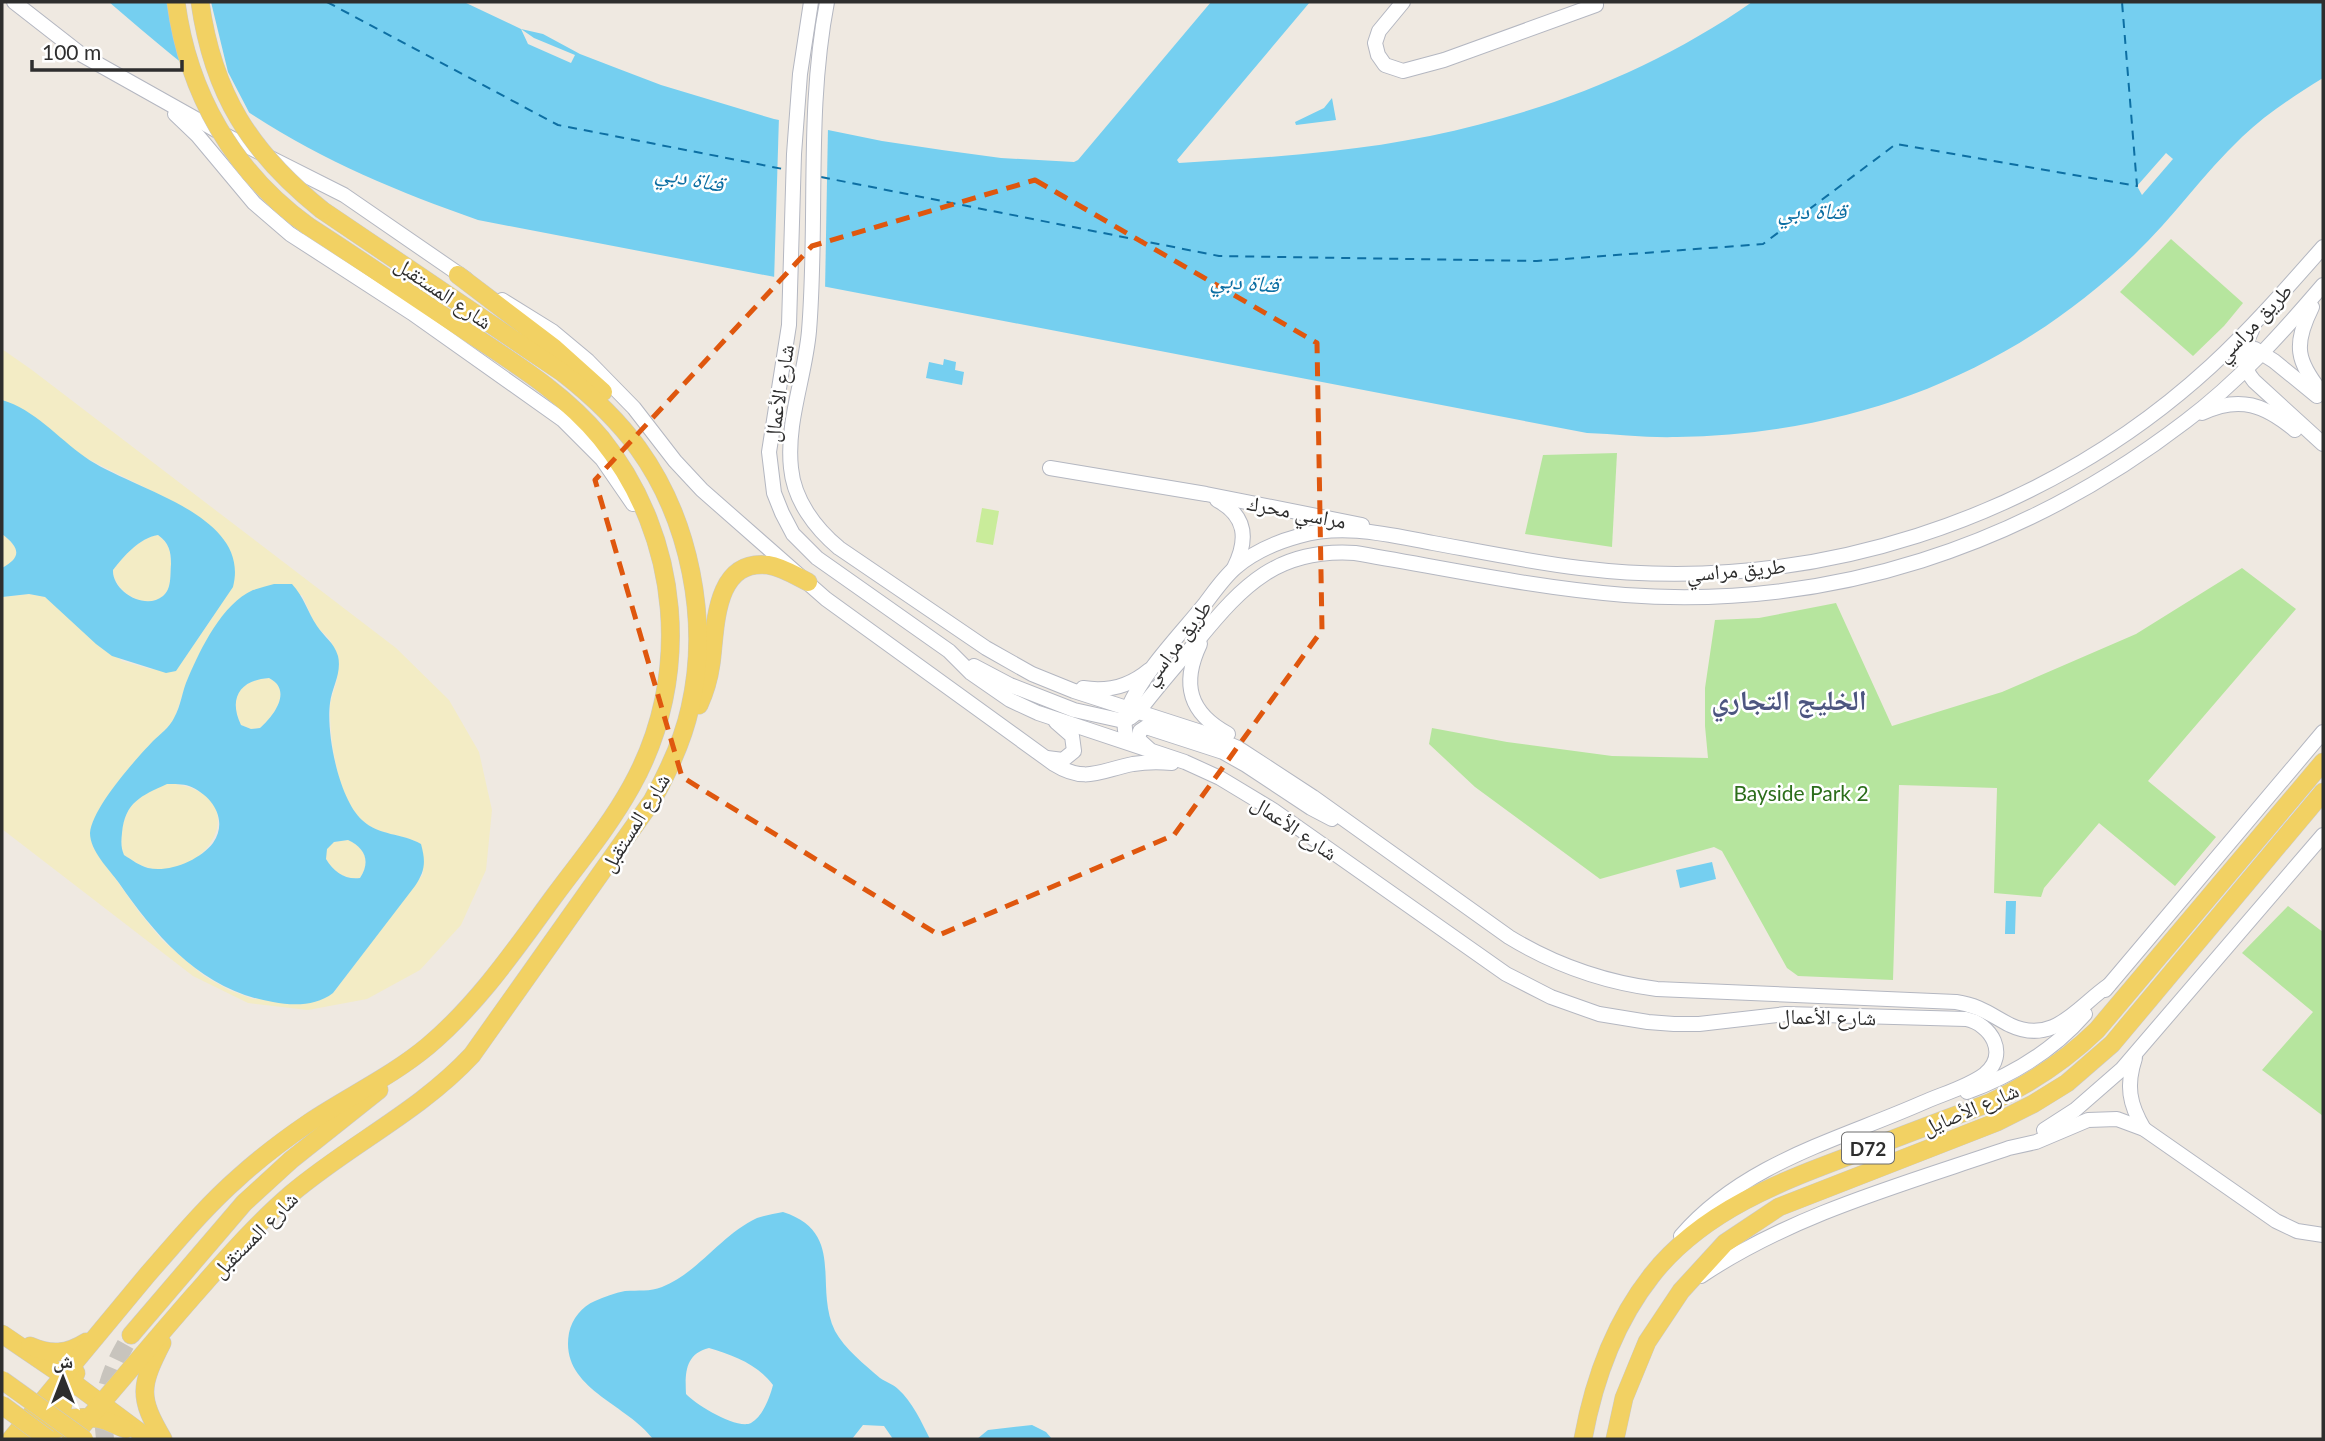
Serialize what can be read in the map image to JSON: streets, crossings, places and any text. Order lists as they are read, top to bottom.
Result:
{
  "streets": {
    "main road": ["شارع المستقبل", "شارع الأصايل", "D72"],
    "street": ["طريق مراسي", "شارع الأعمال", "مراسي محرك"]
  },
  "crossings": [
    ["طريق مراسي", "شارع الأعمال"],
    ["طريق مراسي", "مراسي محرك"],
    ["شارع الأعمال", "شارع الأصايل"]
  ],
  "districts": ["الخليج التجاري"],
  "water": ["قناة دبي"],
  "parks": ["Bayside Park 2"],
  "scale_bar": "100 m",
  "north": "top"
}
